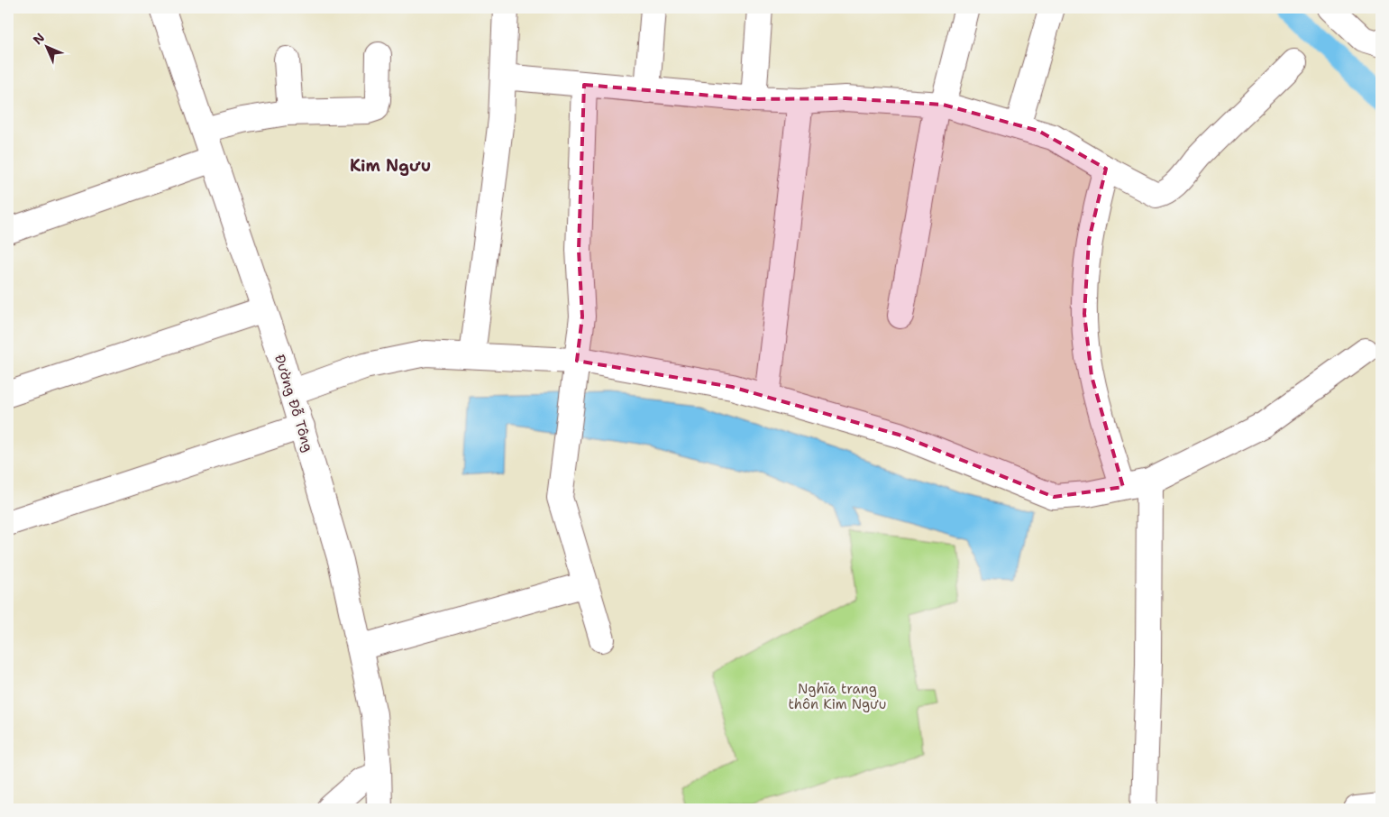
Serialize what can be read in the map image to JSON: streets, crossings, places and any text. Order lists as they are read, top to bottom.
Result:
{
  "streets": {
    "street": ["Đường Đỗ Tông"]
  },
  "districts": ["Kim Ngưu"],
  "parks": ["Nghĩa trang thôn Kim Ngưu"],
  "north": "top left"
}
